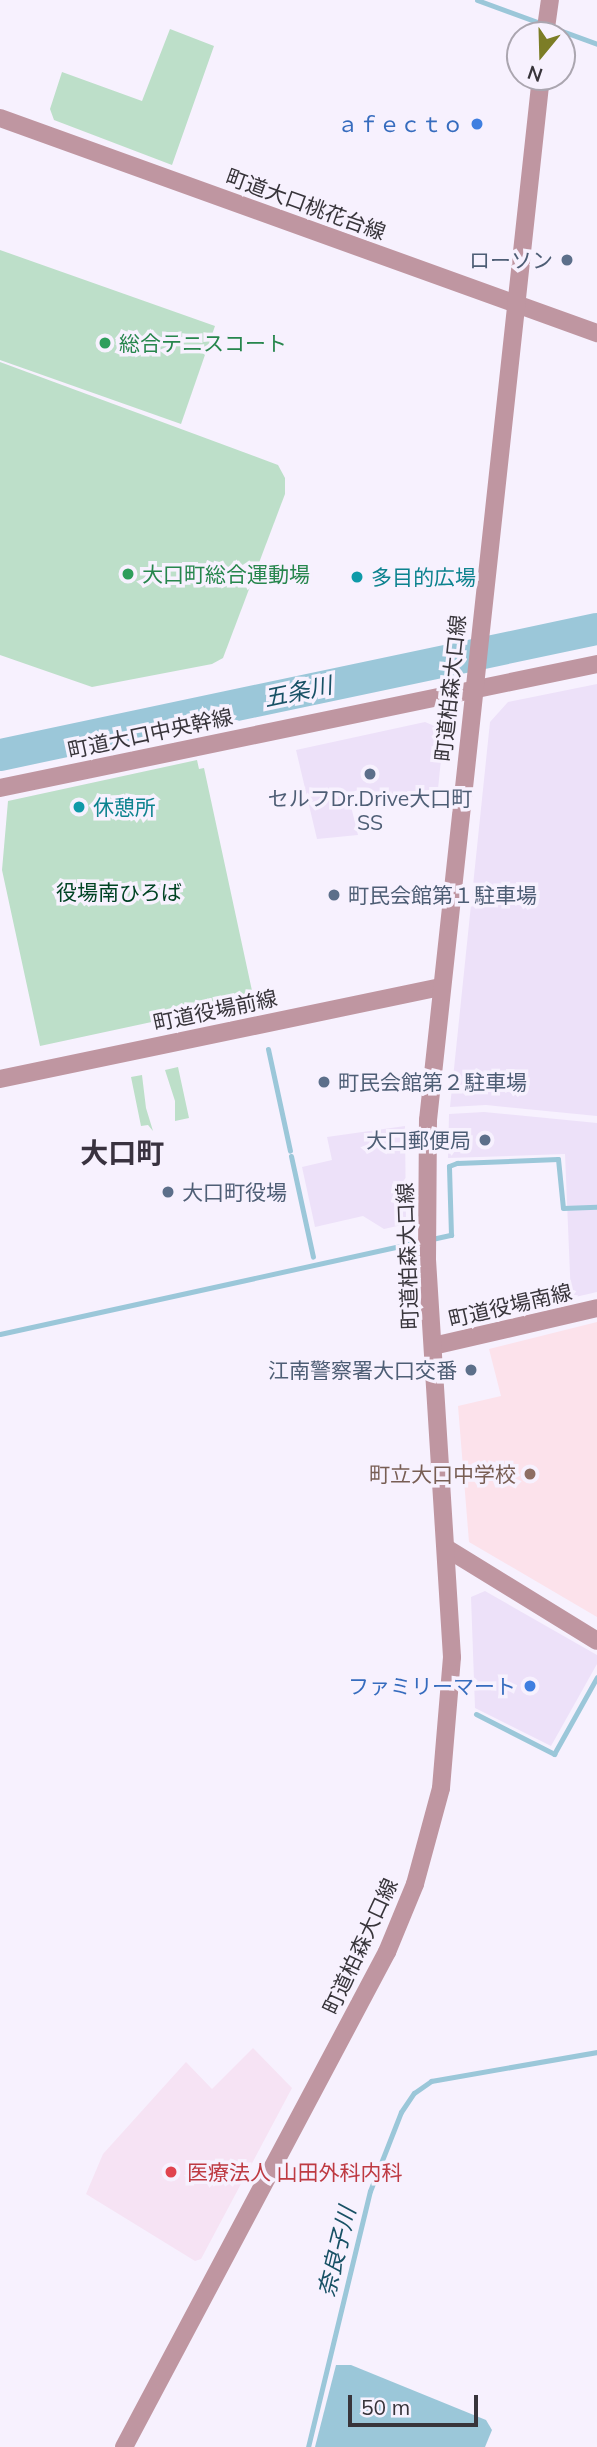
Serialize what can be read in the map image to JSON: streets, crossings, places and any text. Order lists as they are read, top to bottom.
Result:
{
  "streets": {
    "street": [
      "町道大口桃花台線",
      "町道柏森大口線",
      "町道大口中央幹線",
      "町道役場前線",
      "町道役場南線"
    ]
  },
  "crossings": [
    ["町道大口桃花台線", "町道柏森大口線"],
    ["町道柏森大口線", "町道大口中央幹線"],
    ["町道柏森大口線", "町道役場前線"],
    ["町道柏森大口線", "町道役場南線"]
  ],
  "districts": ["大口町"],
  "water": ["五条川", "奈良子川"],
  "parks": ["役場南ひろば"],
  "places": [
    "ａｆｅｃｔｏ",
    "ローソン",
    "総合テニスコート",
    "大口町総合運動場",
    "多目的広場",
    "セルフDr.Drive大口町 SS",
    "休憩所",
    "町民会館第１駐車場",
    "町民会館第２駐車場",
    "大口郵便局",
    "大口町役場",
    "江南警察署大口交番",
    "町立大口中学校",
    "ファミリーマート",
    "医療法人 山田外科内科"
  ],
  "scale_bar": "50 m",
  "north": "bottom"
}
